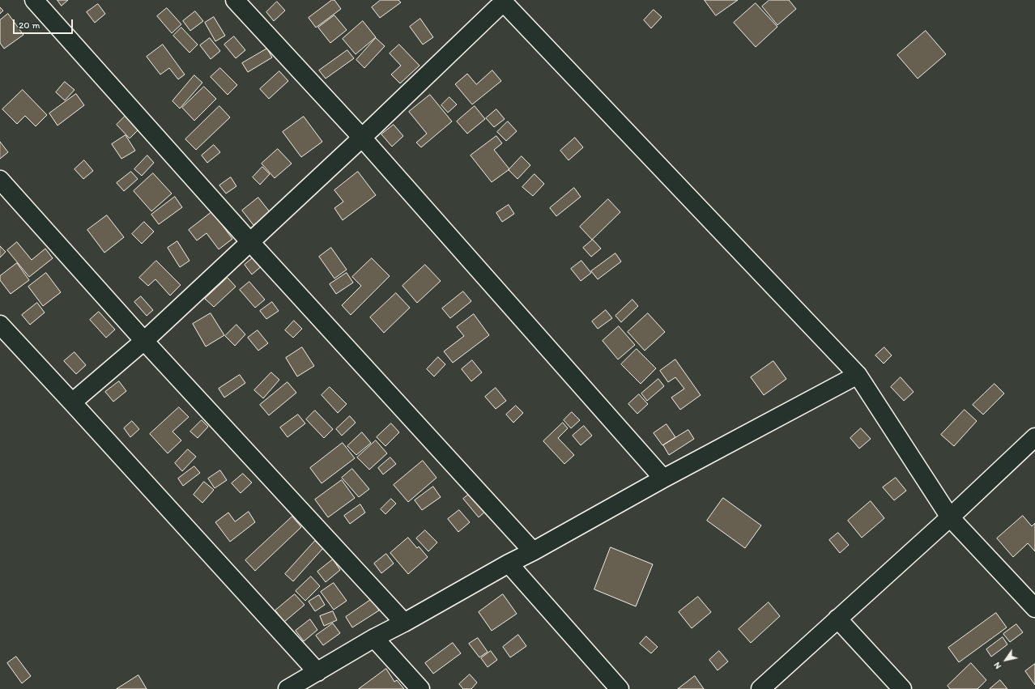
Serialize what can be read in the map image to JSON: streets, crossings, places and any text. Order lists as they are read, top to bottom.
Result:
{
  "scale_bar": "20 m",
  "north": "bottom left"
}
